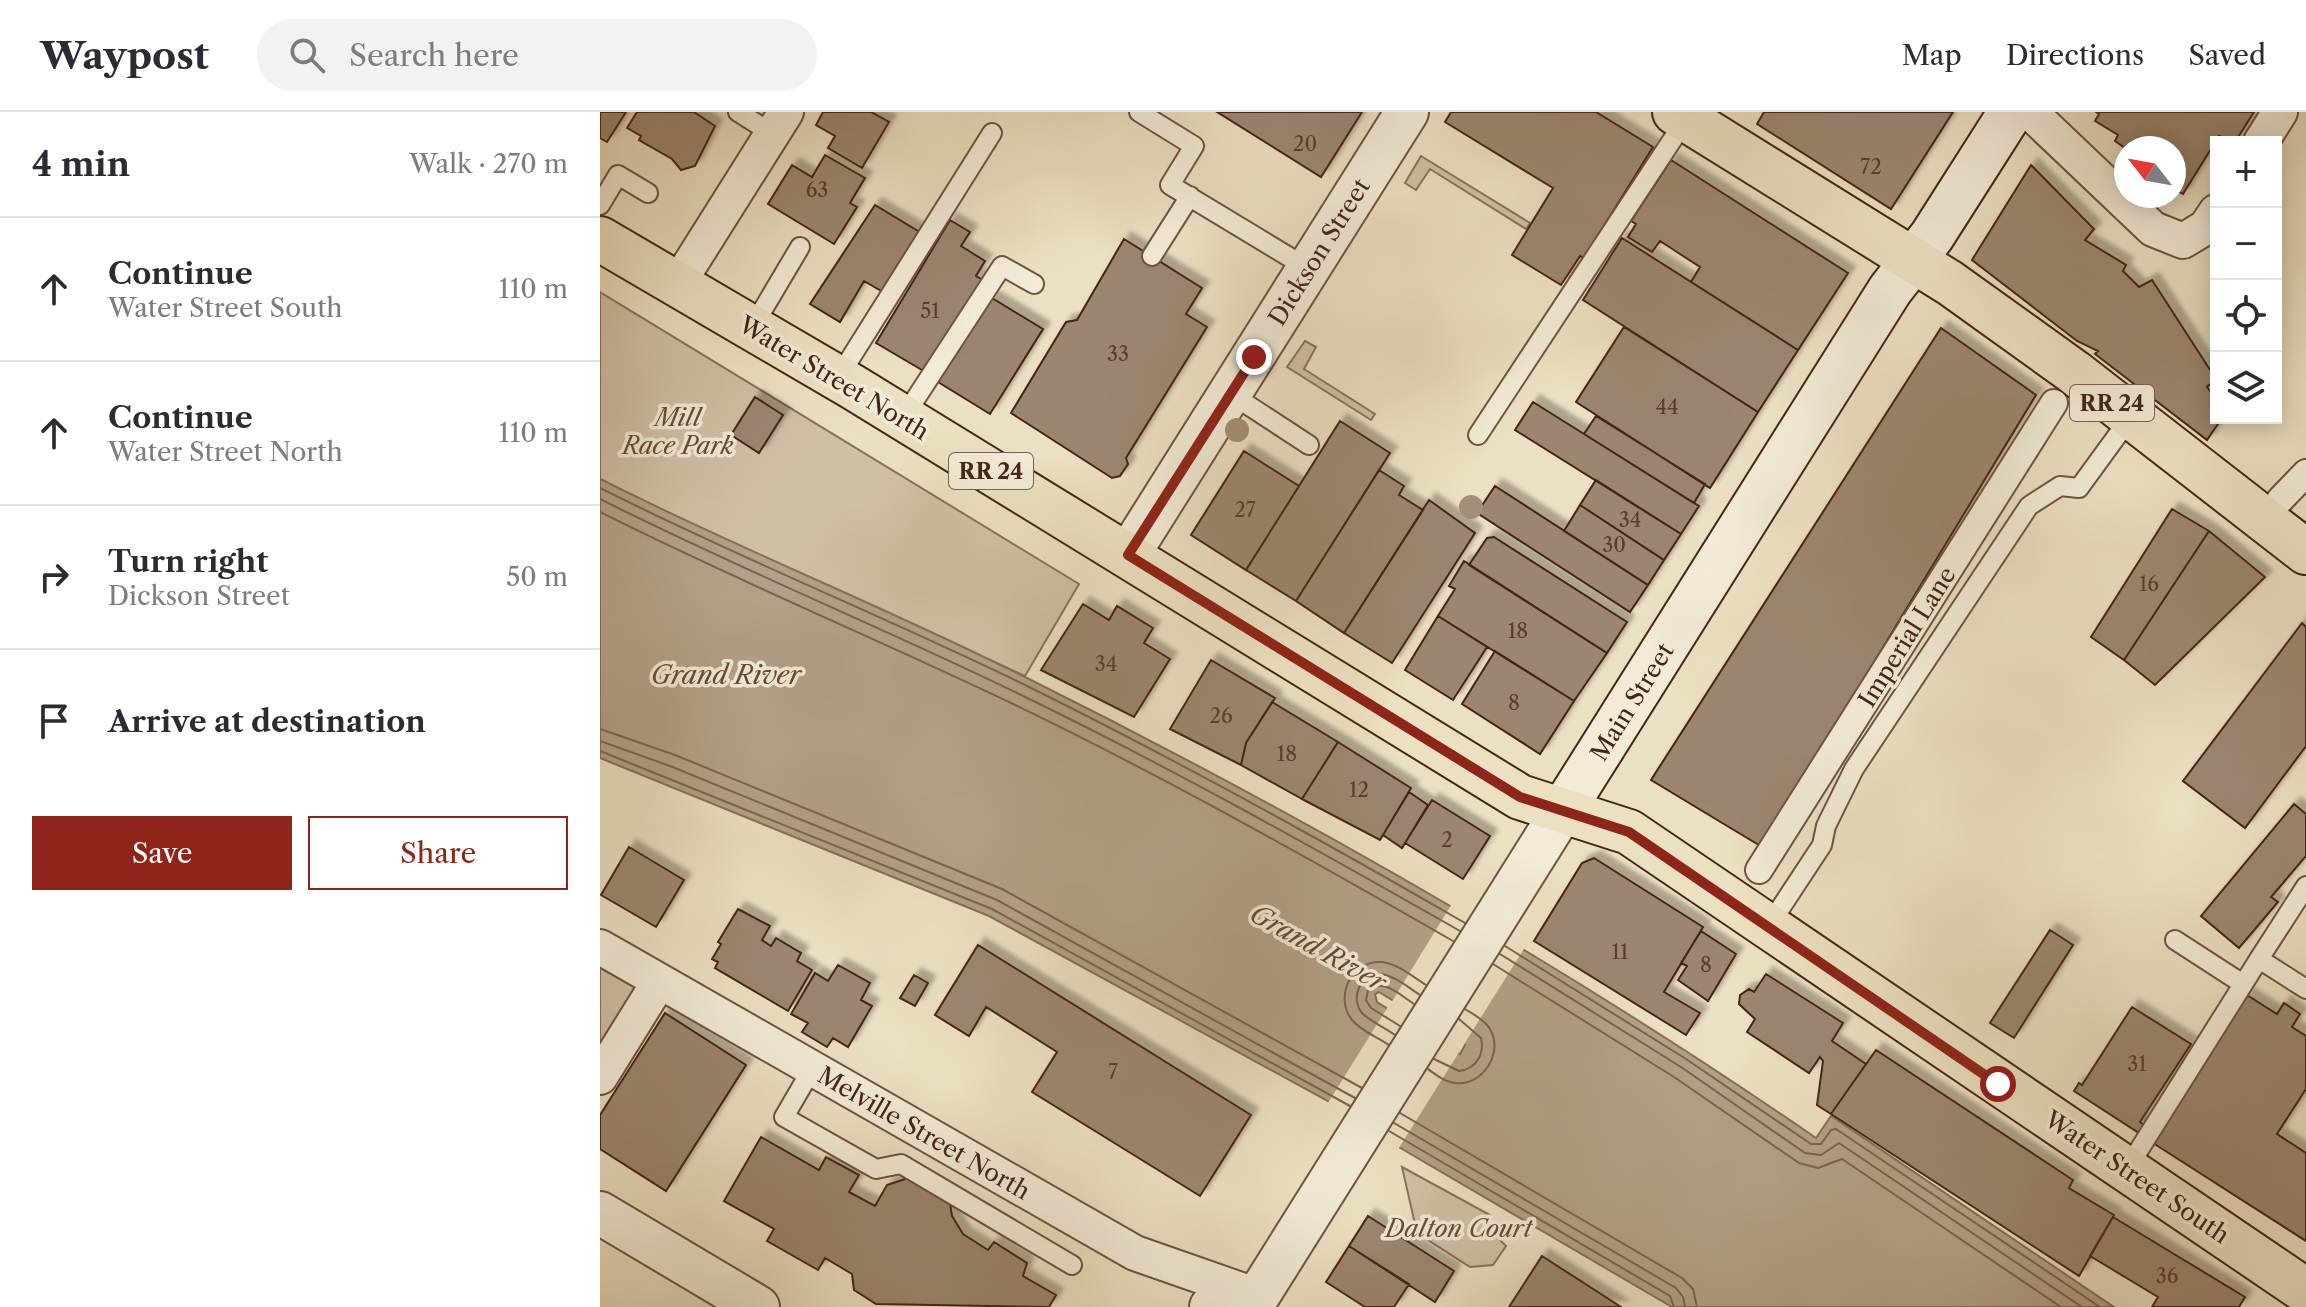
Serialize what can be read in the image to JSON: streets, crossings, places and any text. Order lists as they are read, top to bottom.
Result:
{
  "streets": {
    "main road": [
      "Water Street North",
      "RR 24",
      "Main Street",
      "Water Street South"
    ],
    "street": ["Dickson Street", "Imperial Lane", "Melville Street North"]
  },
  "crossings": [
    ["Dickson Street", "Water Street North"],
    ["Water Street North", "Main Street"],
    ["Water Street North", "Water Street South"],
    ["RR 24", "Main Street"],
    ["Main Street", "Melville Street North"],
    ["Main Street", "Water Street South"]
  ],
  "water": ["Grand River"],
  "parks": ["Mill Race Park", "Dalton Court"],
  "house_numbers": [
    "20",
    "72",
    "63",
    "51",
    "33",
    "44",
    "27",
    "34",
    "30",
    "16",
    "18",
    "34",
    "8",
    "26",
    "18",
    "12",
    "2",
    "11",
    "8",
    "31",
    "7",
    "36"
  ],
  "north": "top left",
  "page": {
    "header": "Waypost",
    "search": "Search here",
    "nav": ["Map", "Directions", "Saved"],
    "heading": ["4 min", "Walk · 270 m"],
    "map_buttons": ["+", "−"],
    "list": [
      ["Continue", "Water Street South", "110 m"],
      ["Continue", "Water Street North", "110 m"],
      ["Turn right", "Dickson Street", "50 m"],
      "Arrive at destination"
    ],
    "buttons": ["Save", "Share"]
  }
}
